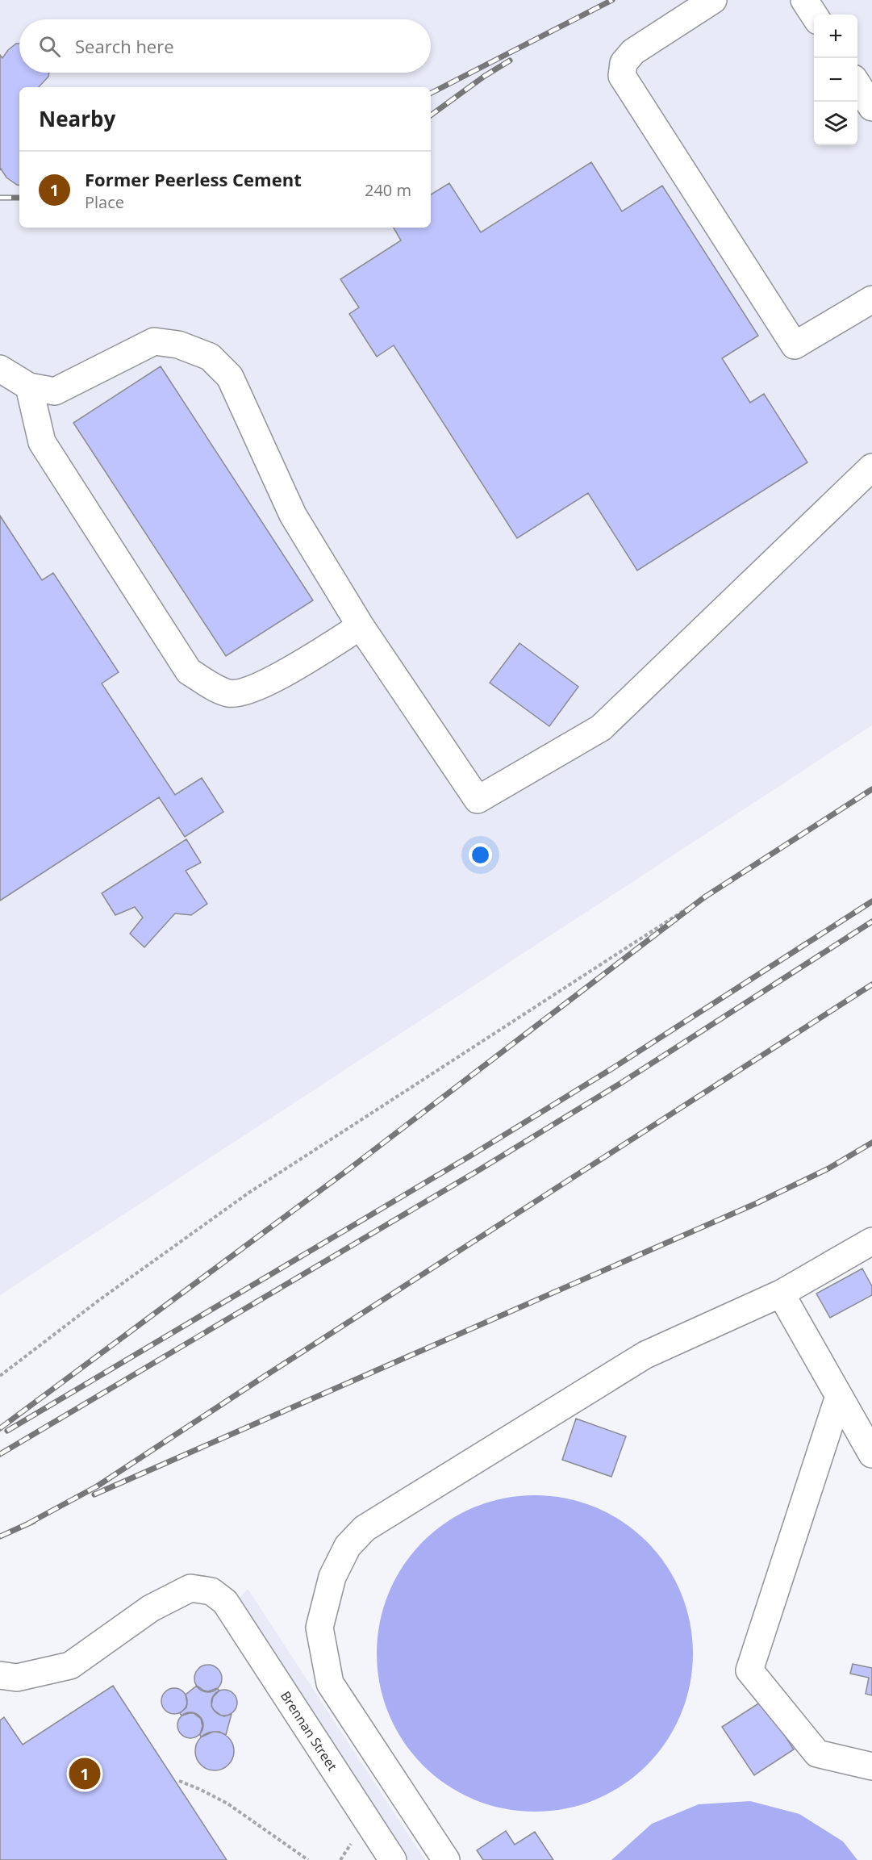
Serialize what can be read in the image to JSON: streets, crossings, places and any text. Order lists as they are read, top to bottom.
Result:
{
  "streets": {
    "lane": ["Brennan Street"]
  },
  "page": {
    "map_buttons": ["+", "−"],
    "search": "Search here",
    "heading": "Nearby",
    "list": [
      {
        "mark": "1",
        "name": "Former Peerless Cement",
        "note": "Place",
        "value": "240 m"
      }
    ],
    "pins": "1"
  }
}
